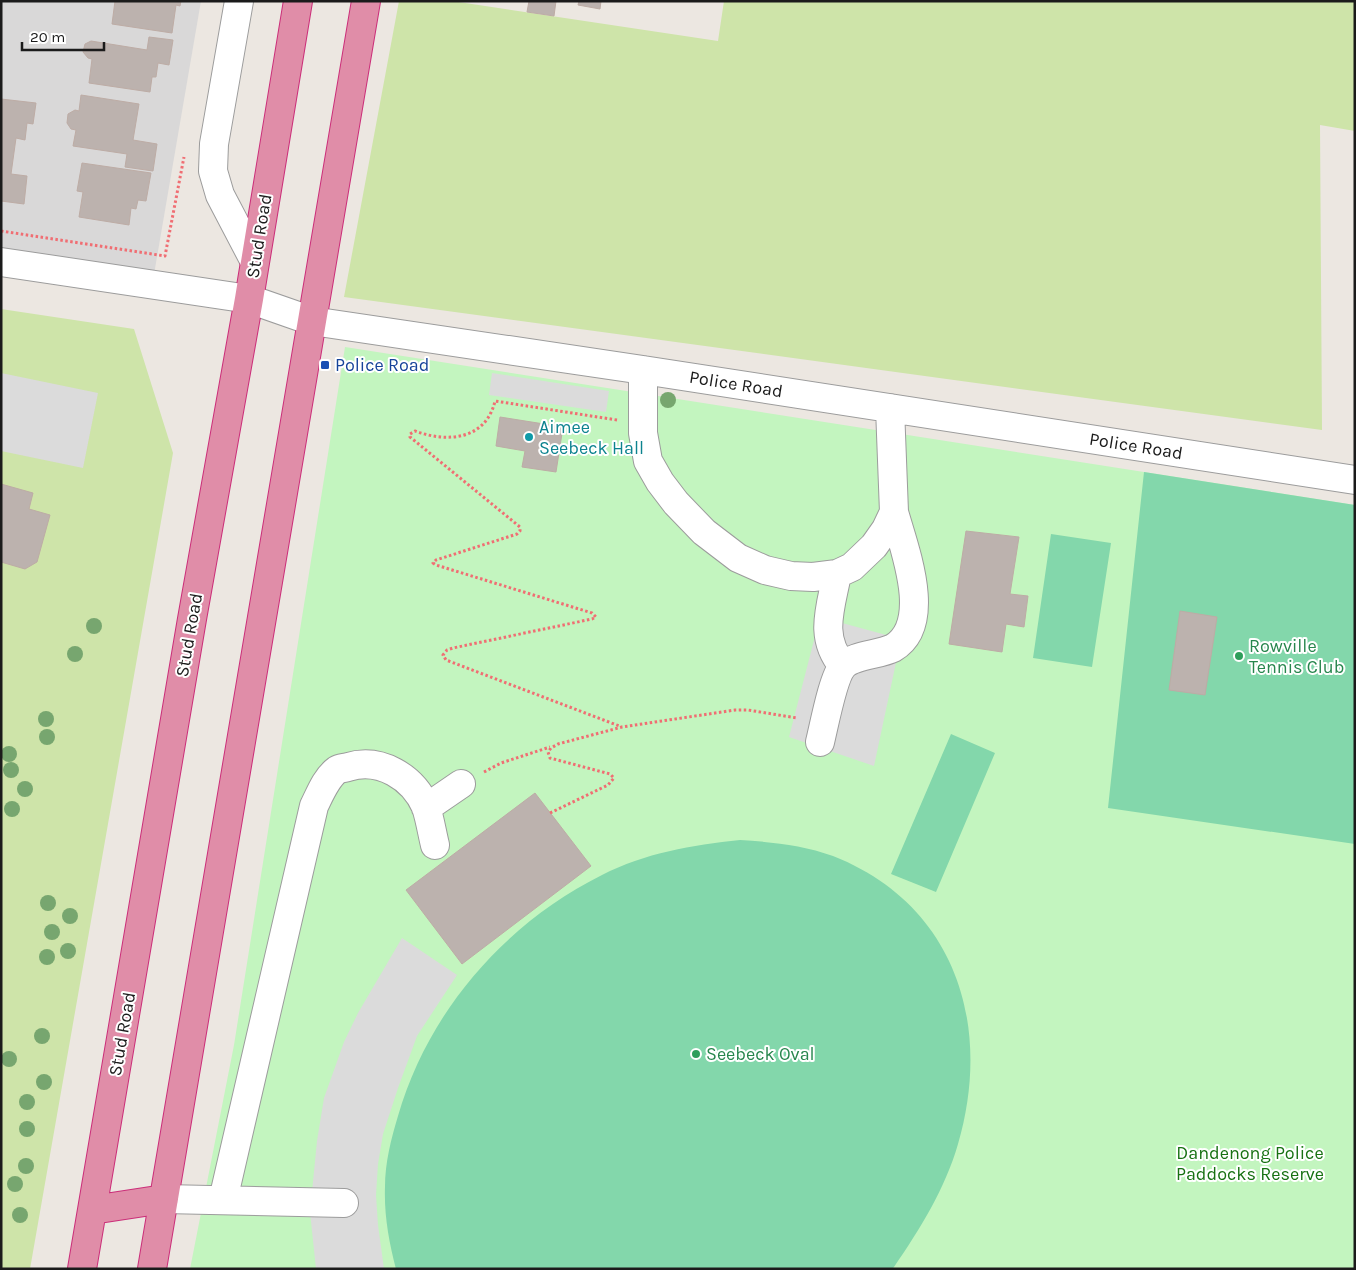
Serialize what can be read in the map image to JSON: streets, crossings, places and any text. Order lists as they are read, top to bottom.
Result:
{
  "streets": {
    "highway": ["Stud Road"],
    "street": ["Police Road"]
  },
  "crossings": [
    ["Stud Road", "Police Road"]
  ],
  "parks": ["Dandenong Police Paddocks Reserve"],
  "places": {
    "transit": ["Police Road"],
    "other": ["Aimee Seebeck Hall", "Rowville Tennis Club", "Seebeck Oval"]
  },
  "scale_bar": "20 m"
}
